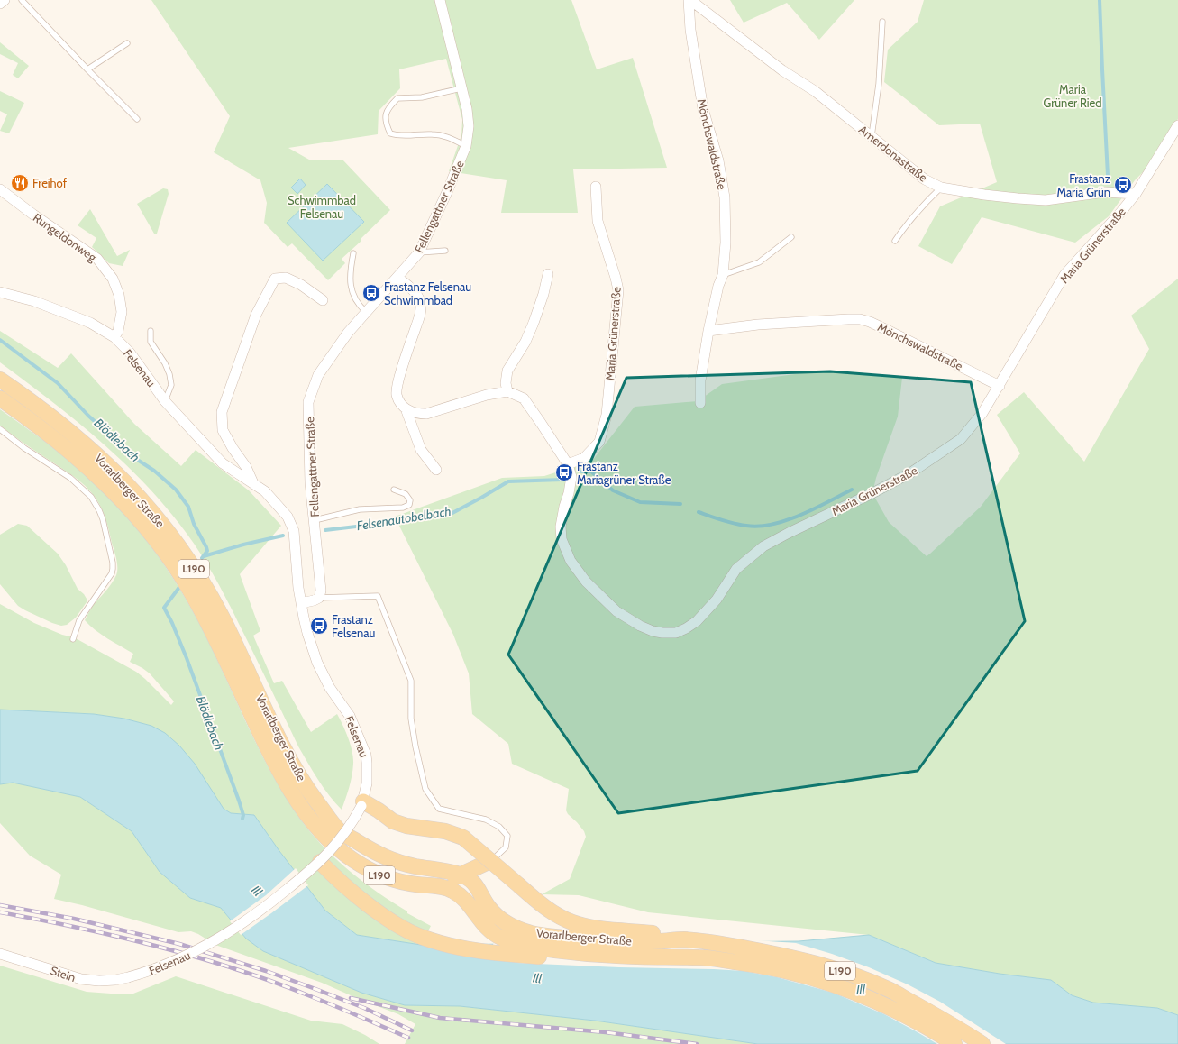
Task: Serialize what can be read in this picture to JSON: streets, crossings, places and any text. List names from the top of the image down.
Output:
{
  "streets": {
    "main road": ["Vorarlberger Straße", "L190"],
    "street": [
      "Mönchswaldstraße",
      "Amerdonastraße",
      "Fellengattner Straße",
      "Rungeldonweg",
      "Maria Grünerstraße",
      "Felsenau",
      "Stein"
    ]
  },
  "crossings": [
    ["Mönchswaldstraße", "Amerdonastraße"],
    ["Mönchswaldstraße", "Maria Grünerstraße"],
    ["Amerdonastraße", "Maria Grünerstraße"],
    ["Rungeldonweg", "Felsenau"],
    ["Felsenau", "Stein"],
    ["Vorarlberger Straße", "L190"]
  ],
  "water": ["Blödlebach", "Felsenautobelbach", "Ill"],
  "parks": ["Maria Grüner Ried", "Schwimmbad Felsenau"],
  "places": {
    "restaurant": ["Freihof"],
    "bus stop": [
      "Frastanz Maria Grün",
      "Frastanz Felsenau Schwimmbad",
      "Frastanz Mariagrüner Straße",
      "Frastanz Felsenau"
    ]
  }
}
